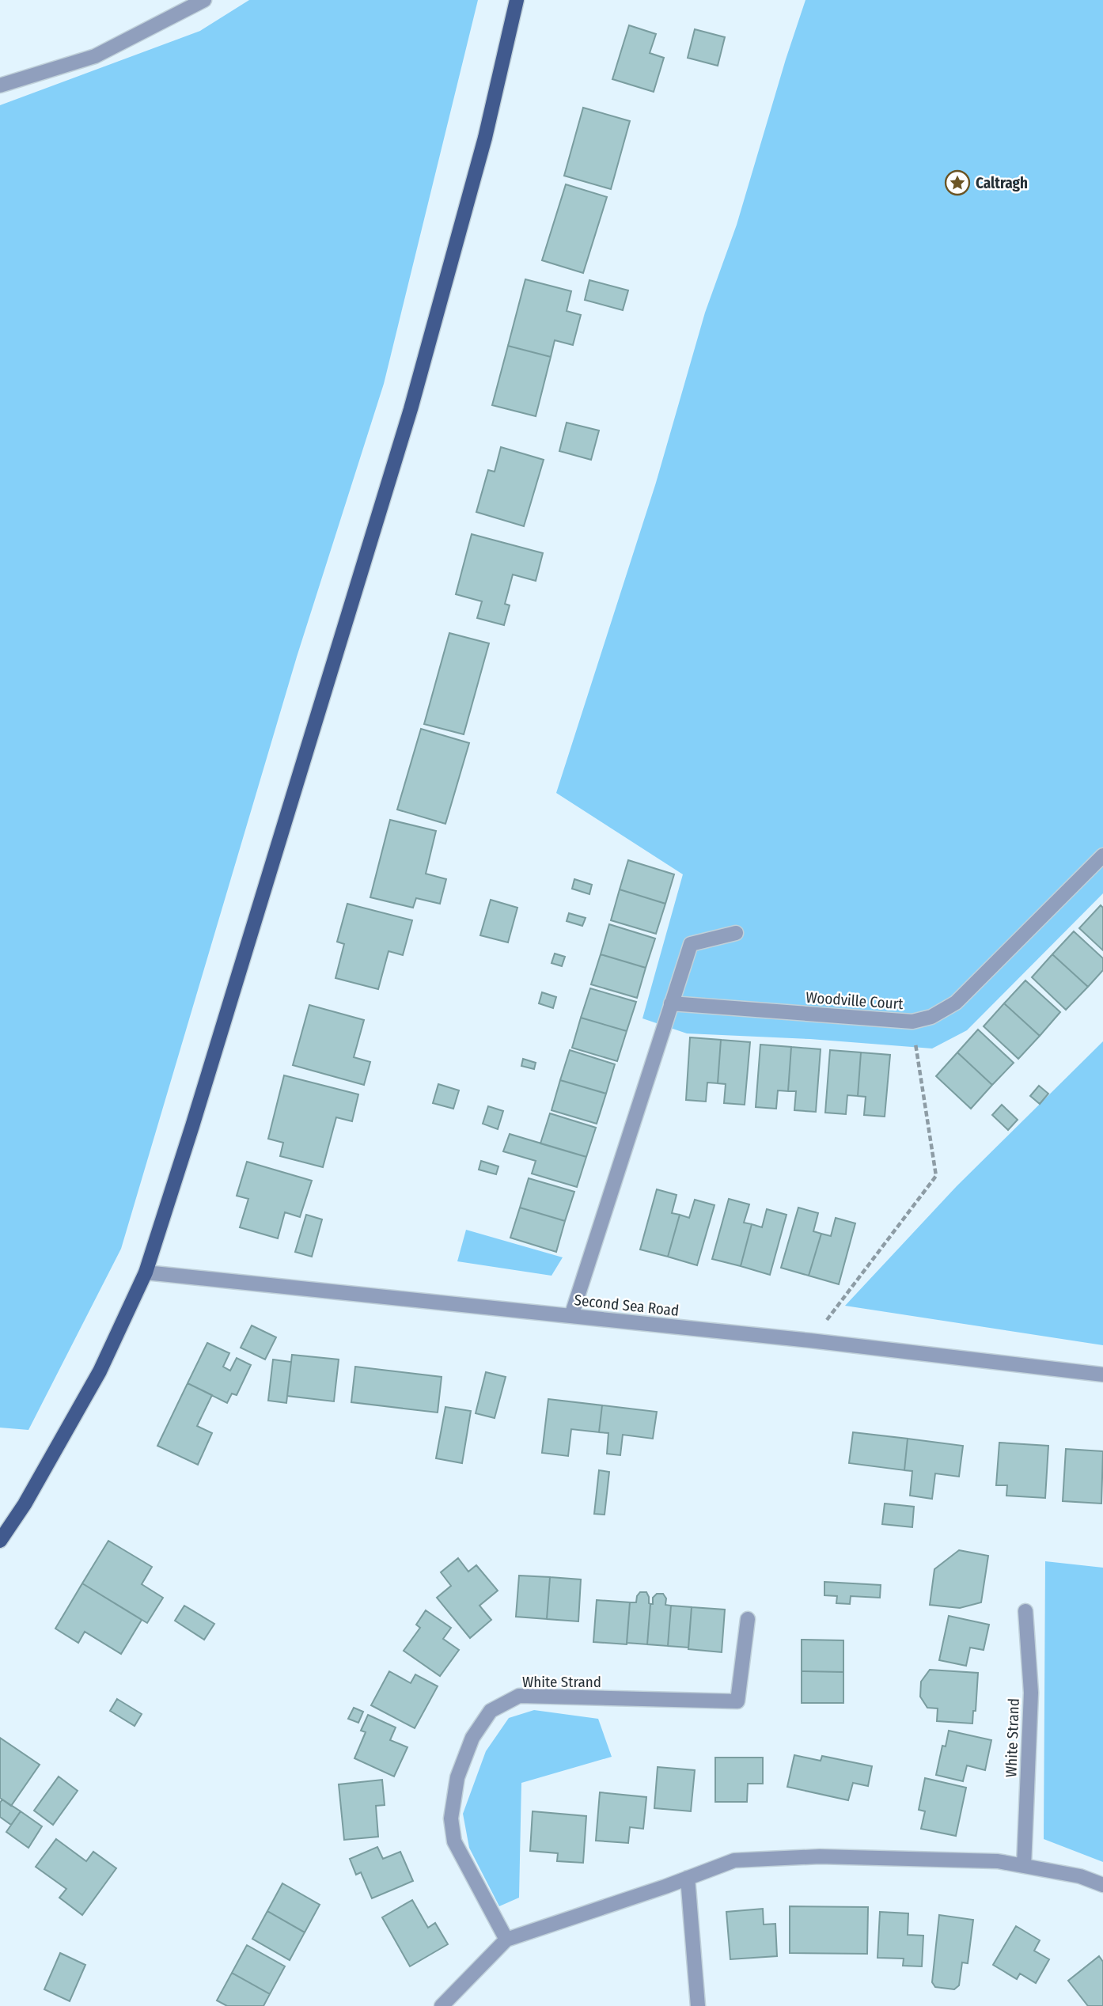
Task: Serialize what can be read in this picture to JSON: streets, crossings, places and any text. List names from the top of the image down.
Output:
{
  "streets": {
    "street": ["Woodville Court", "Second Sea Road", "White Strand"]
  },
  "places": {
    "place": ["Caltragh"]
  }
}
